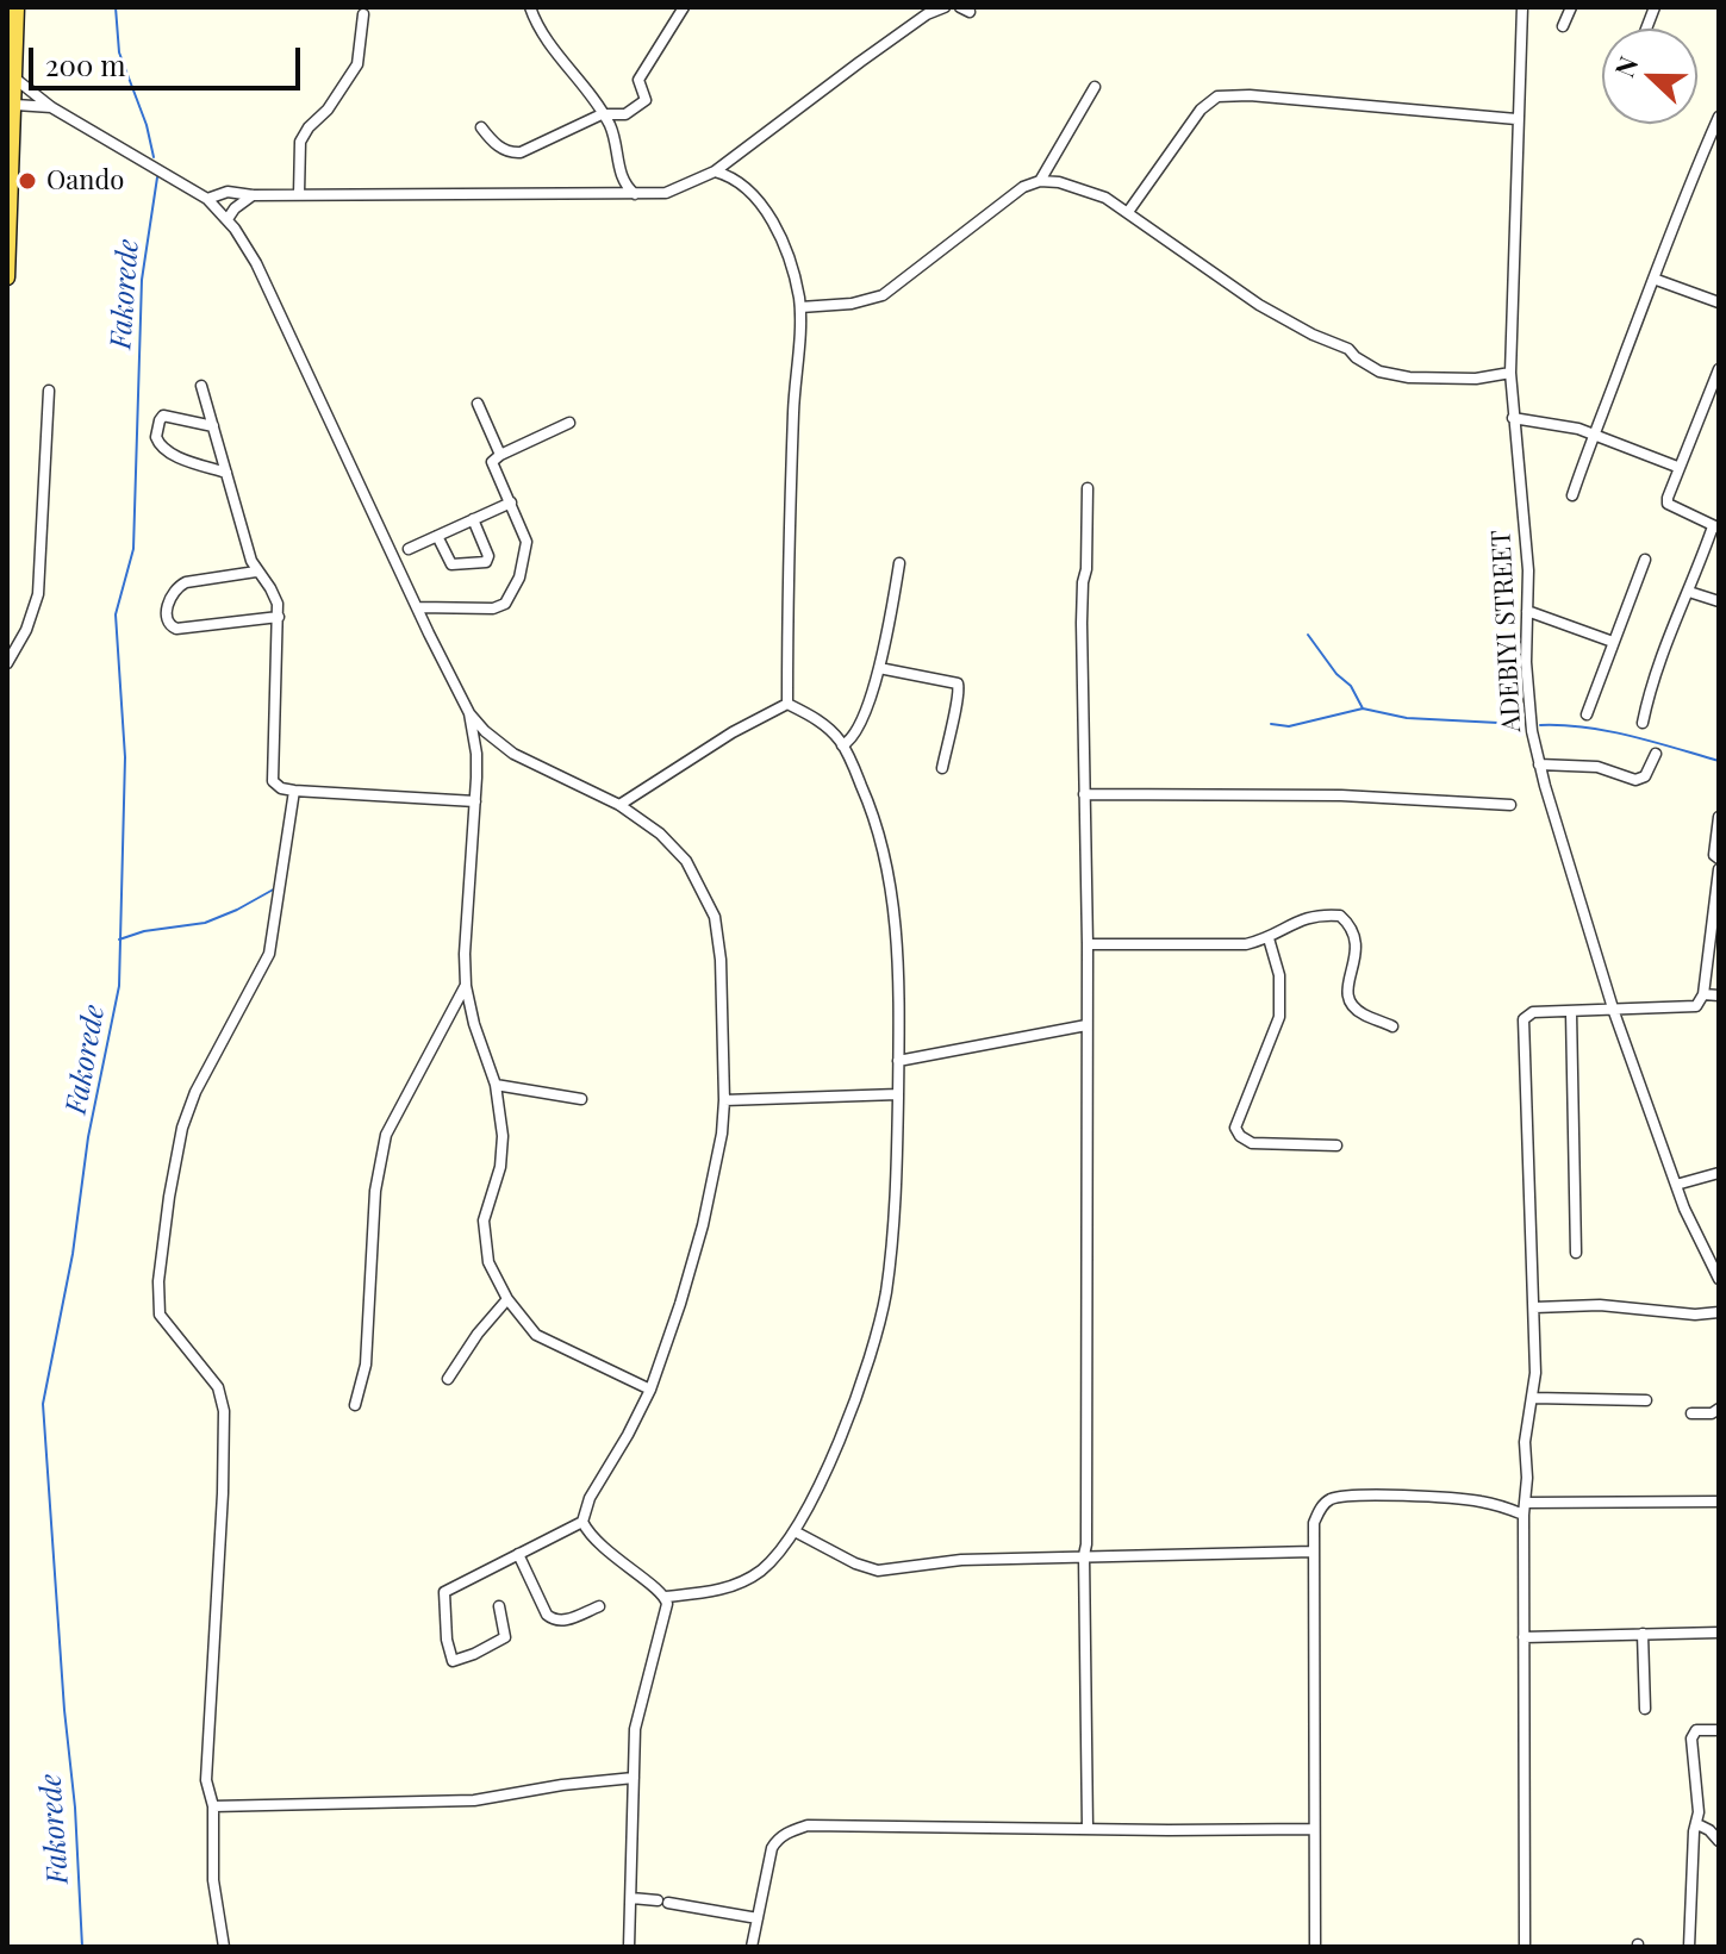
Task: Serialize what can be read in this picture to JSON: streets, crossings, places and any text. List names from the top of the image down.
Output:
{
  "streets": {
    "street": ["ADEBIYI STREET"]
  },
  "water": ["Fakorede"],
  "places": ["Oando"],
  "scale_bar": "200 m",
  "north": "left"
}
